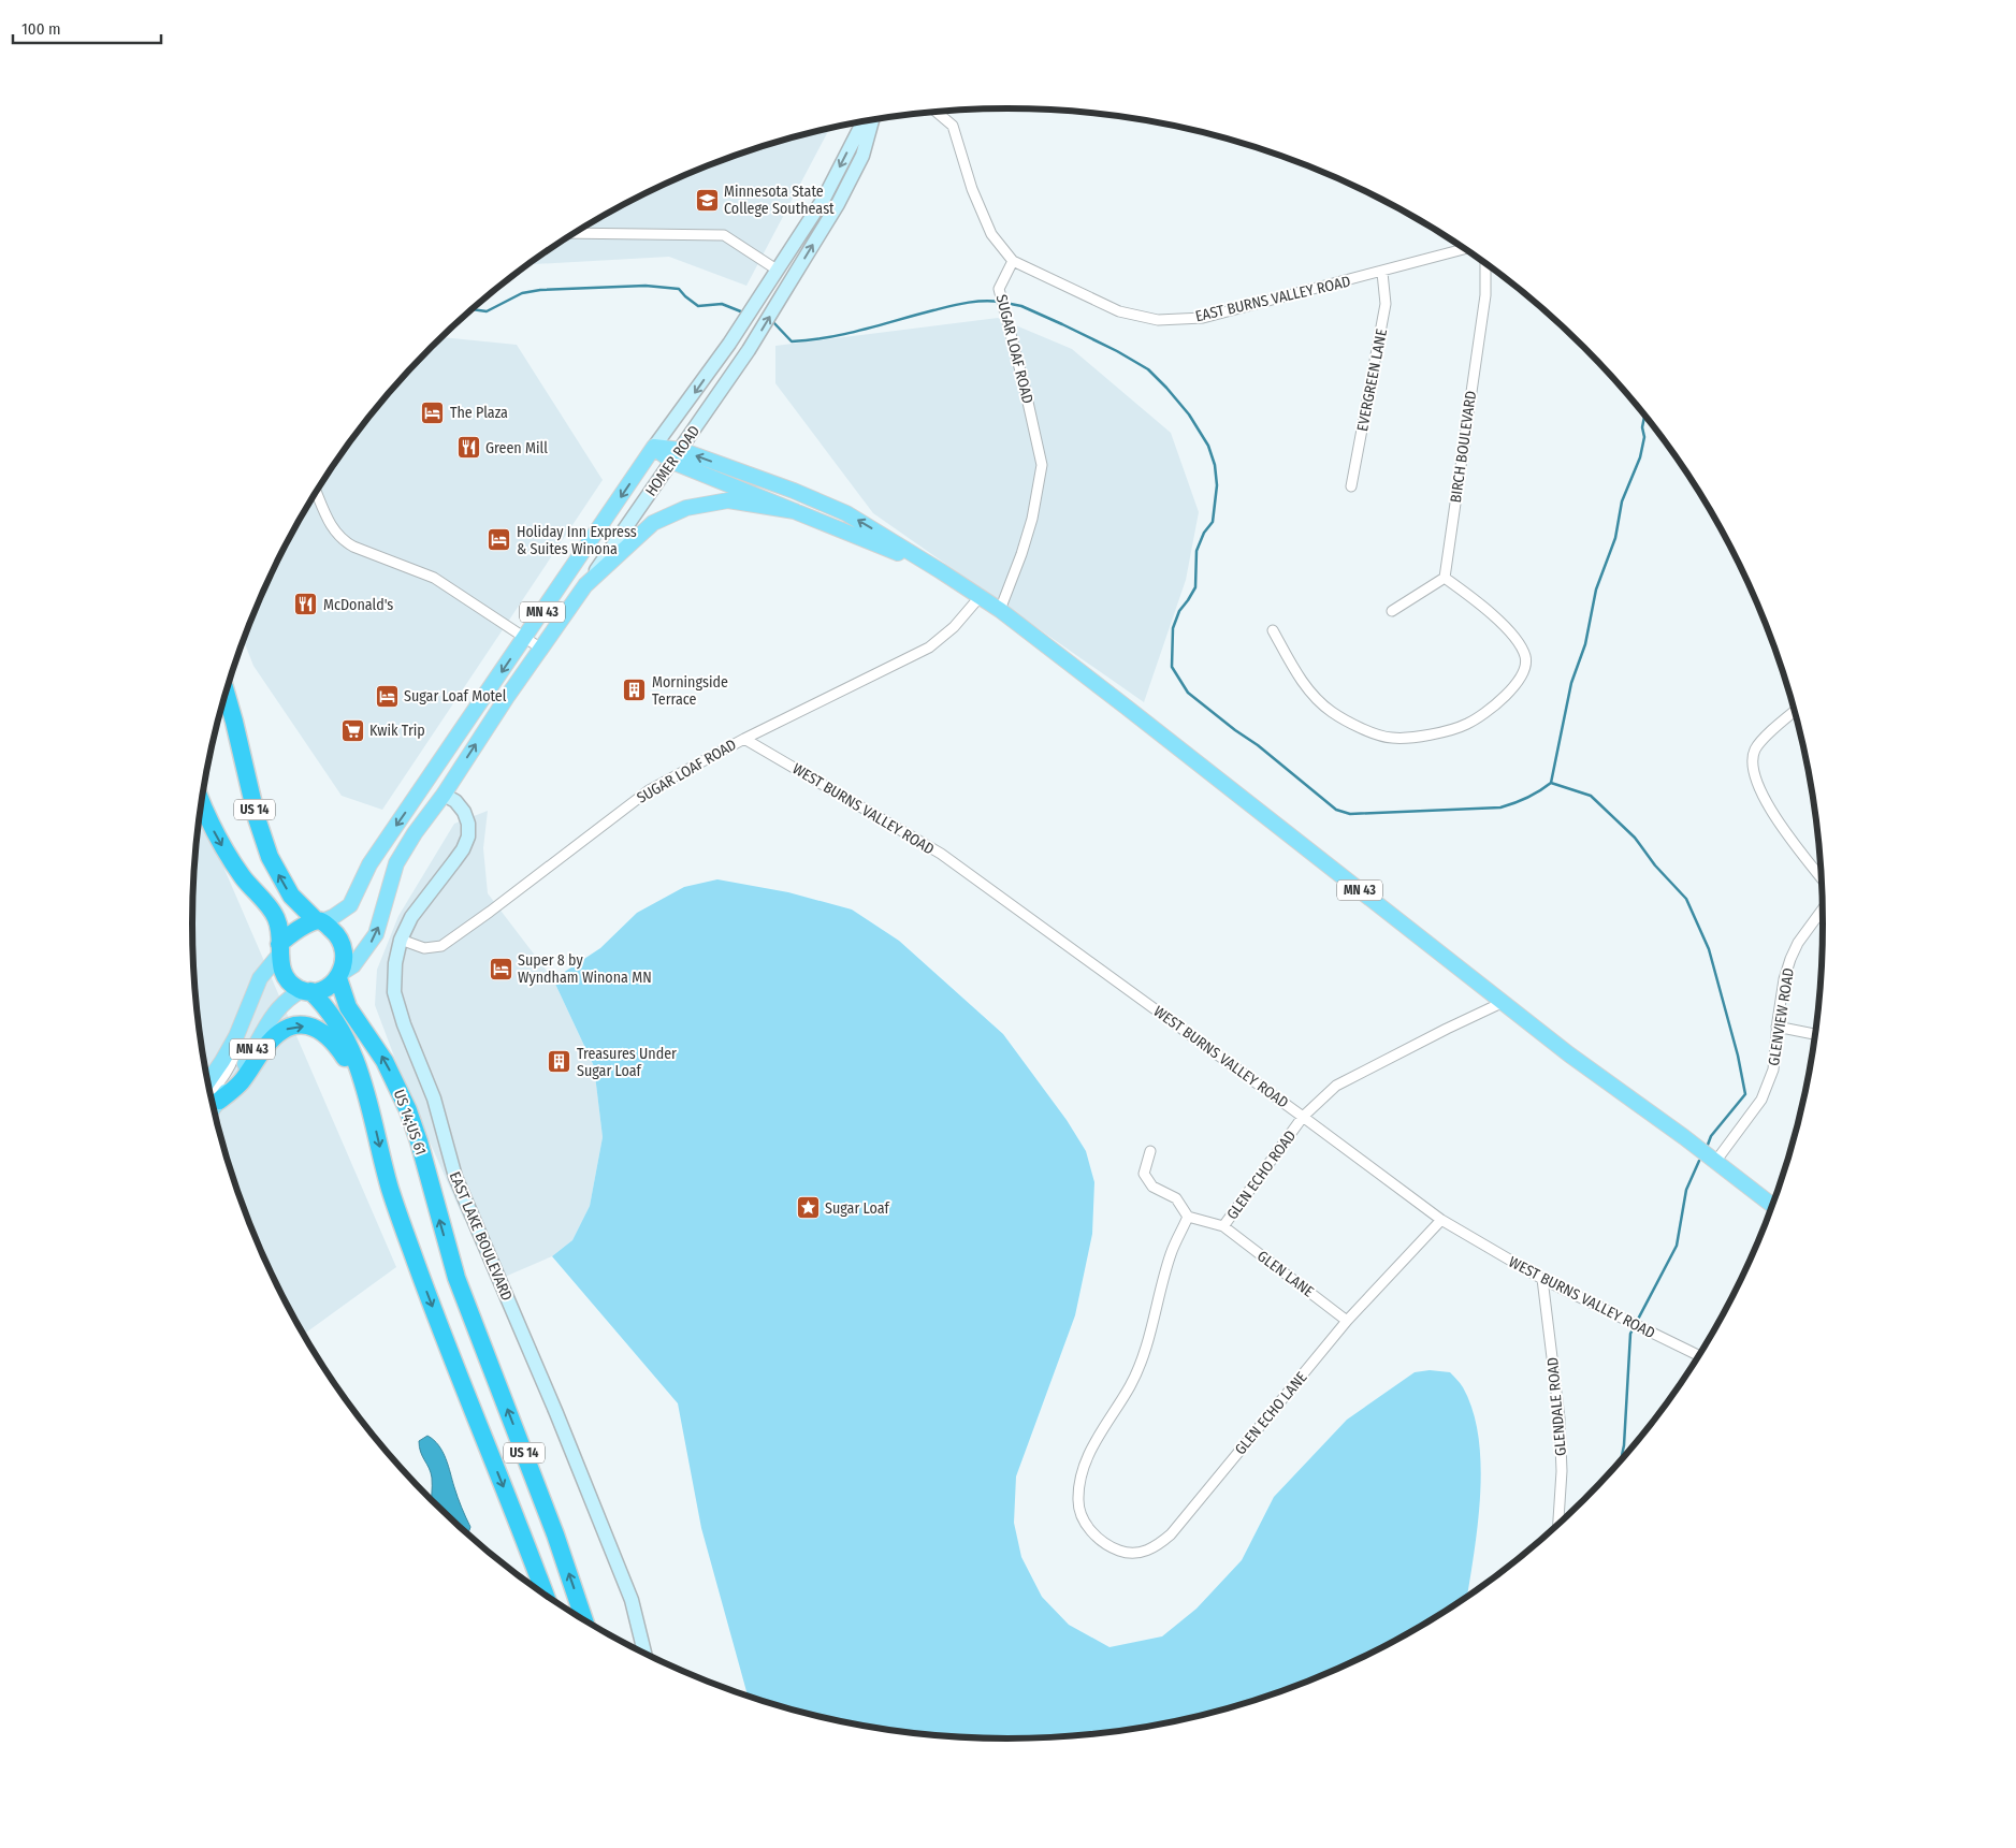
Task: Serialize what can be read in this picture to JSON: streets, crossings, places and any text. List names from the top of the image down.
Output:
{
  "streets": {
    "highway": ["US 14", "US 14;US 61"],
    "main road": ["HOMER ROAD", "MN 43"],
    "street": [
      "EAST BURNS VALLEY ROAD",
      "SUGAR LOAF ROAD",
      "EVERGREEN LANE",
      "BIRCH BOULEVARD",
      "WEST BURNS VALLEY ROAD",
      "GLENVIEW ROAD",
      "GLEN ECHO ROAD",
      "EAST LAKE BOULEVARD",
      "GLEN LANE",
      "GLENDALE ROAD",
      "GLEN ECHO LANE"
    ]
  },
  "crossings": [
    ["EAST BURNS VALLEY ROAD", "SUGAR LOAF ROAD"],
    ["EAST BURNS VALLEY ROAD", "EVERGREEN LANE"],
    ["SUGAR LOAF ROAD", "MN 43"],
    ["SUGAR LOAF ROAD", "WEST BURNS VALLEY ROAD"],
    ["SUGAR LOAF ROAD", "EAST LAKE BOULEVARD"],
    ["HOMER ROAD", "MN 43"],
    ["HOMER ROAD", "US 14;US 61"],
    ["HOMER ROAD", "EAST LAKE BOULEVARD"],
    ["MN 43", "GLENVIEW ROAD"],
    ["MN 43", "US 14;US 61"],
    ["MN 43", "GLEN ECHO ROAD"],
    ["MN 43", "EAST LAKE BOULEVARD"],
    ["WEST BURNS VALLEY ROAD", "GLEN ECHO ROAD"],
    ["WEST BURNS VALLEY ROAD", "GLENDALE ROAD"],
    ["WEST BURNS VALLEY ROAD", "GLEN ECHO LANE"],
    ["GLEN ECHO ROAD", "GLEN LANE"],
    ["GLEN ECHO ROAD", "GLEN ECHO LANE"],
    ["GLEN LANE", "GLEN ECHO LANE"]
  ],
  "places": {
    "school or university": ["Minnesota State College Southeast"],
    "hotel": [
      "The Plaza",
      "Holiday Inn Express & Suites Winona",
      "Sugar Loaf Motel",
      "Super 8 by Wyndham Winona MN"
    ],
    "restaurant": ["Green Mill", "McDonald's"],
    "building": ["Morningside Terrace", "Treasures Under Sugar Loaf"],
    "supermarket": ["Kwik Trip"],
    "place": ["Sugar Loaf"]
  },
  "scale_bar": "100 m"
}
